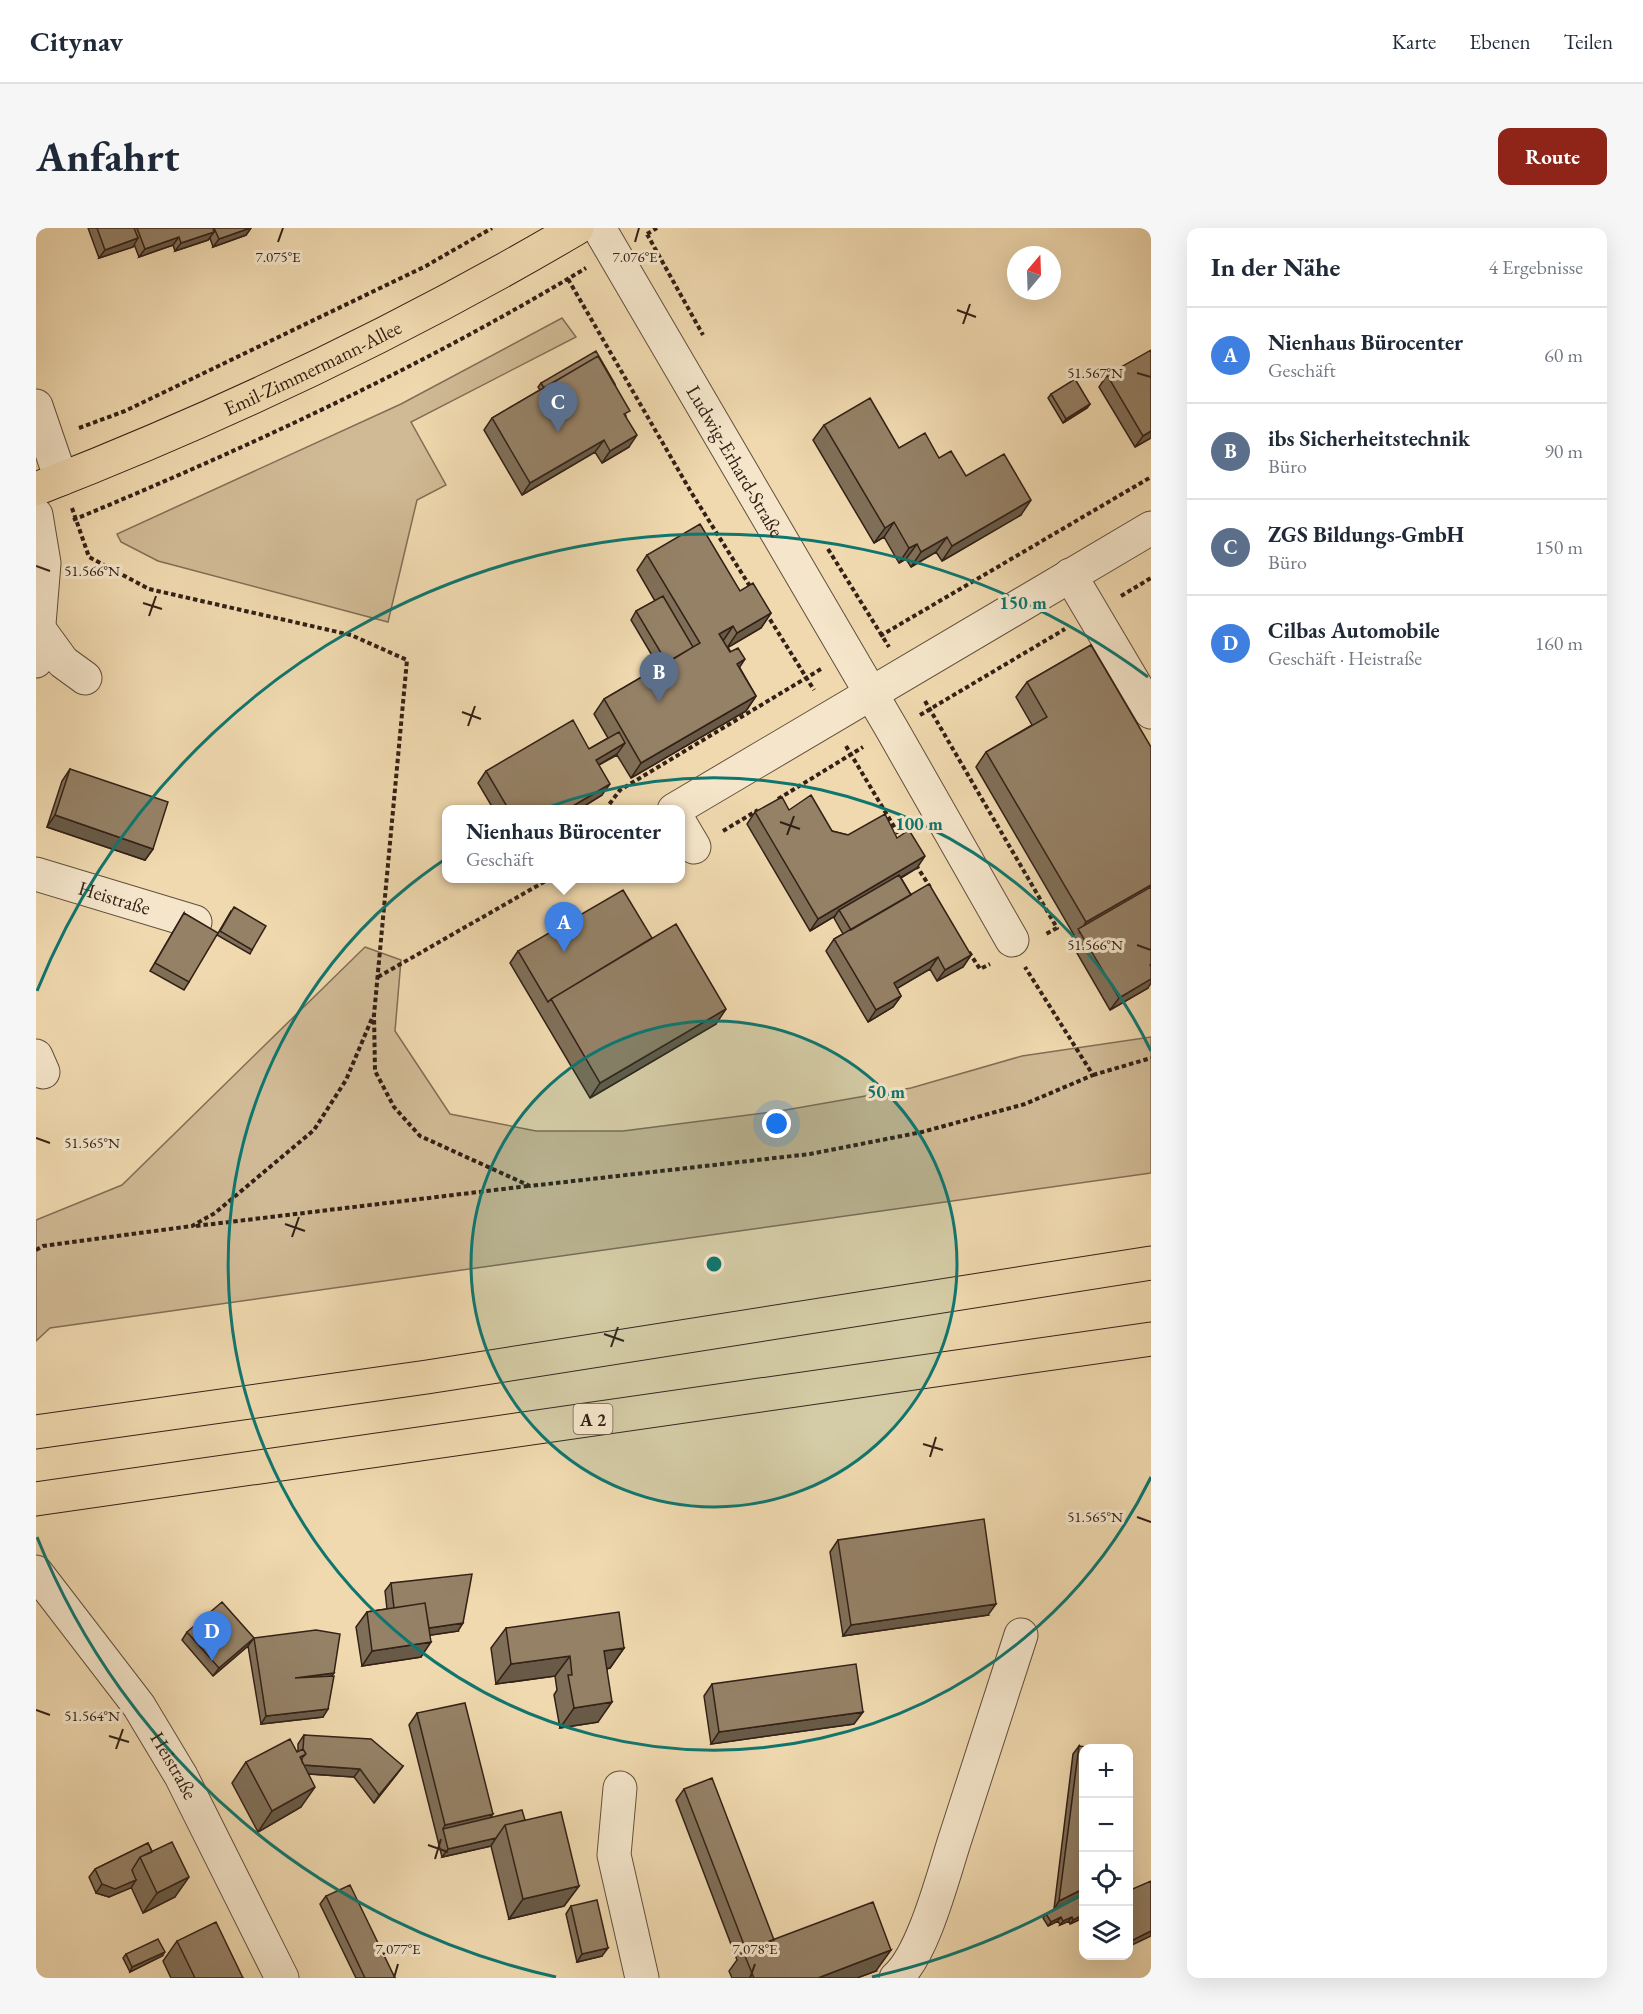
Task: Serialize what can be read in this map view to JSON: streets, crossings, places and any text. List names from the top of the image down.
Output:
{
  "streets": {
    "main road": ["Emil-Zimmermann-Allee", "A 2"],
    "street": ["Ludwig-Erhard-Straße", "Heistraße"]
  },
  "north": "top",
  "page": {
    "header": "Citynav",
    "nav": ["Karte", "Ebenen", "Teilen"],
    "buttons": "Route",
    "title": "Anfahrt",
    "heading": ["In der Nähe", "4 Ergebnisse"],
    "list": [
      {
        "mark": "A",
        "name": "Nienhaus Bürocenter",
        "note": "Geschäft",
        "value": "60 m"
      },
      {
        "mark": "B",
        "name": "ibs Sicherheitstechnik",
        "note": "Büro",
        "value": "90 m"
      },
      {
        "mark": "C",
        "name": "ZGS Bildungs-GmbH",
        "note": "Büro",
        "value": "150 m"
      },
      {
        "mark": "D",
        "name": "Cilbas Automobile",
        "note": "Geschäft · Heistraße",
        "value": "160 m"
      }
    ],
    "pins": [
      "C",
      "B",
      "A",
      "D"
    ],
    "popup": ["Nienhaus Bürocenter", "Geschäft"],
    "map_buttons": ["+", "−"]
  },
  "coordinates": [
    "7.075°E",
    "7.076°E",
    "51.567°N",
    "51.566°N",
    "51.565°N",
    "51.564°N",
    "7.077°E",
    "7.078°E"
  ],
  "rings": ["150 m", "100 m", "50 m"]
}
